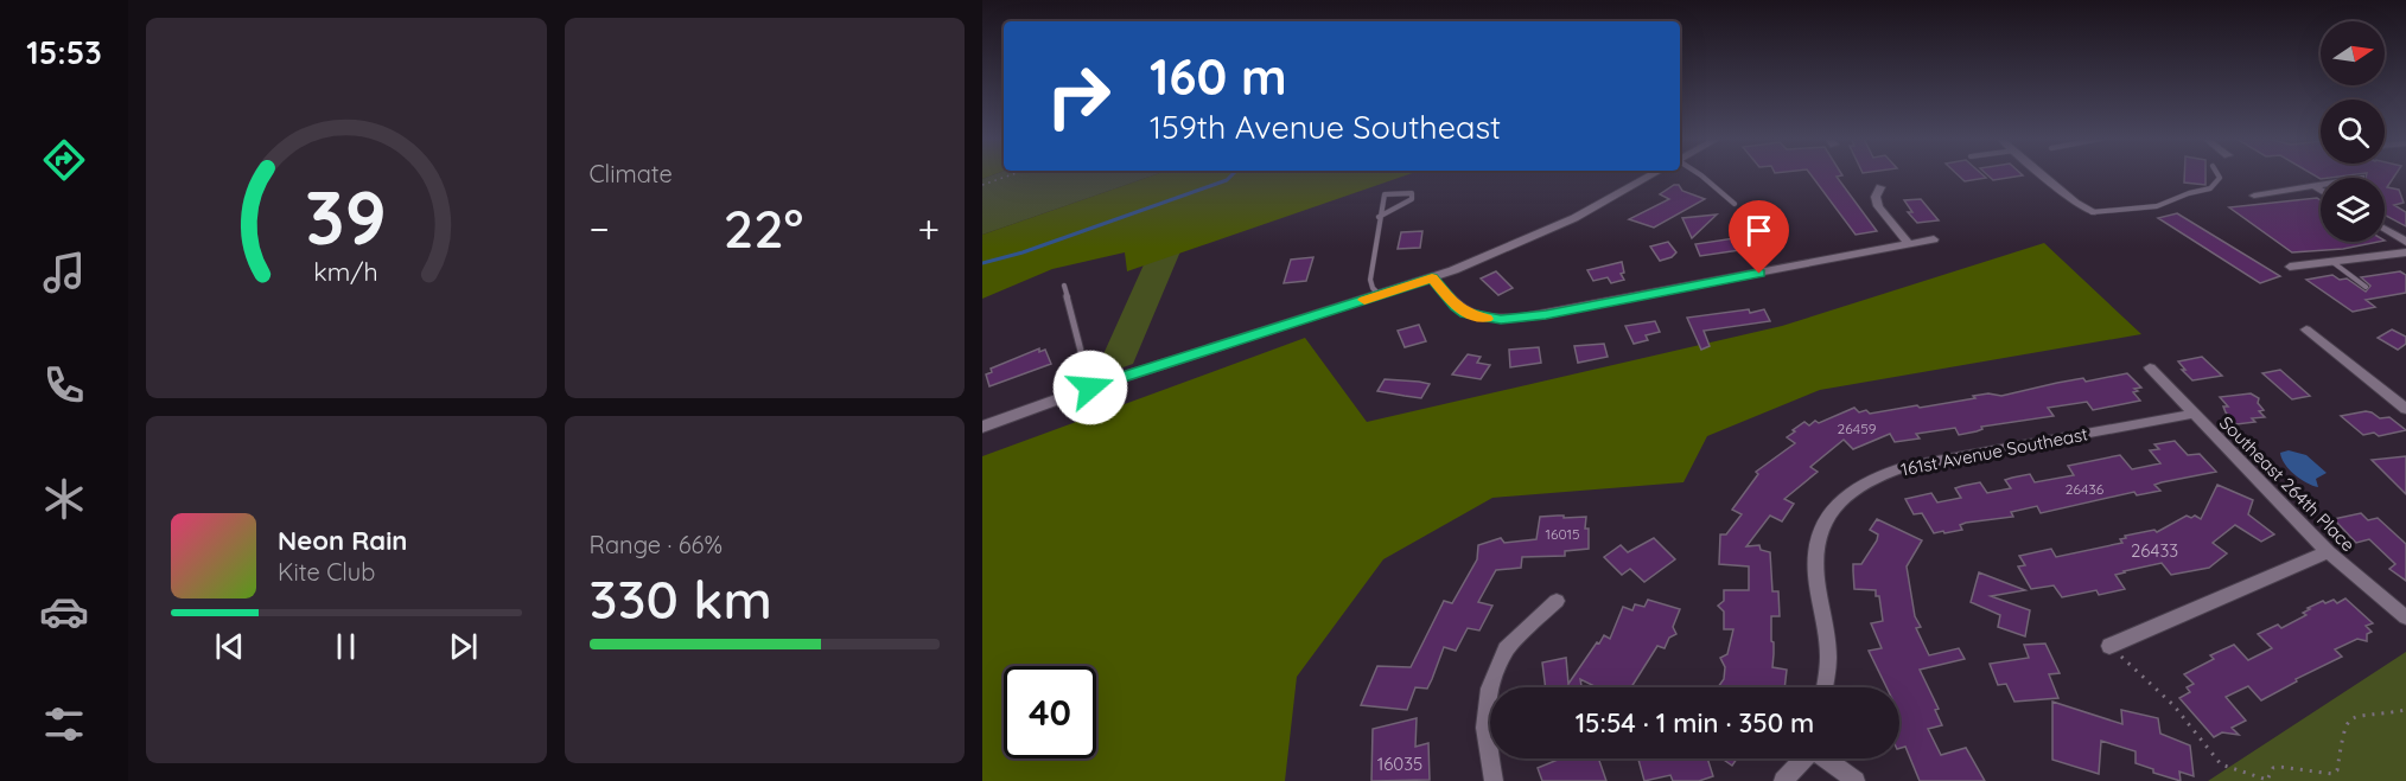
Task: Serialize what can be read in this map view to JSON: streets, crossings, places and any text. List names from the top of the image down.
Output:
{
  "streets": {
    "street": ["161st Avenue Southeast", "Southeast 264th Place"]
  },
  "crossings": [
    ["161st Avenue Southeast", "Southeast 264th Place"]
  ],
  "house_numbers": [
    "26459",
    "26436",
    "16015",
    "26433",
    "16035"
  ],
  "north": "right",
  "page": {
    "tabs": "15:53",
    "tile": [
      "Climate",
      ["Range · 66%", "330 km"]
    ],
    "turn": ["160 m", "159th Avenue Southeast"],
    "heat": ["−", "22°", "+"],
    "song": ["Neon Rain", "Kite Club"],
    "limit": "40",
    "trip": "15:54 · 1 min · 350 m",
    "gauge": ["39", "km/h"]
  }
}
